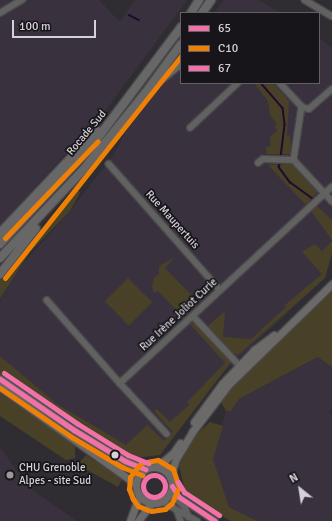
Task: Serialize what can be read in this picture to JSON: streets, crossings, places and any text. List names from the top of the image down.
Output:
{
  "streets": {
    "highway": ["Rocade Sud"],
    "street": ["Rue Maupertuis", "Rue Irène Joliot Curie"]
  },
  "crossings": [
    ["Rue Maupertuis", "Rue Irène Joliot Curie"]
  ],
  "places": ["CHU Grenoble Alpes - site Sud"],
  "lines": ["transit line C10", "transit line 67", "transit line 65"],
  "legend": ["65", "C10", "67"],
  "scale_bar": "100 m",
  "north": "top left"
}
